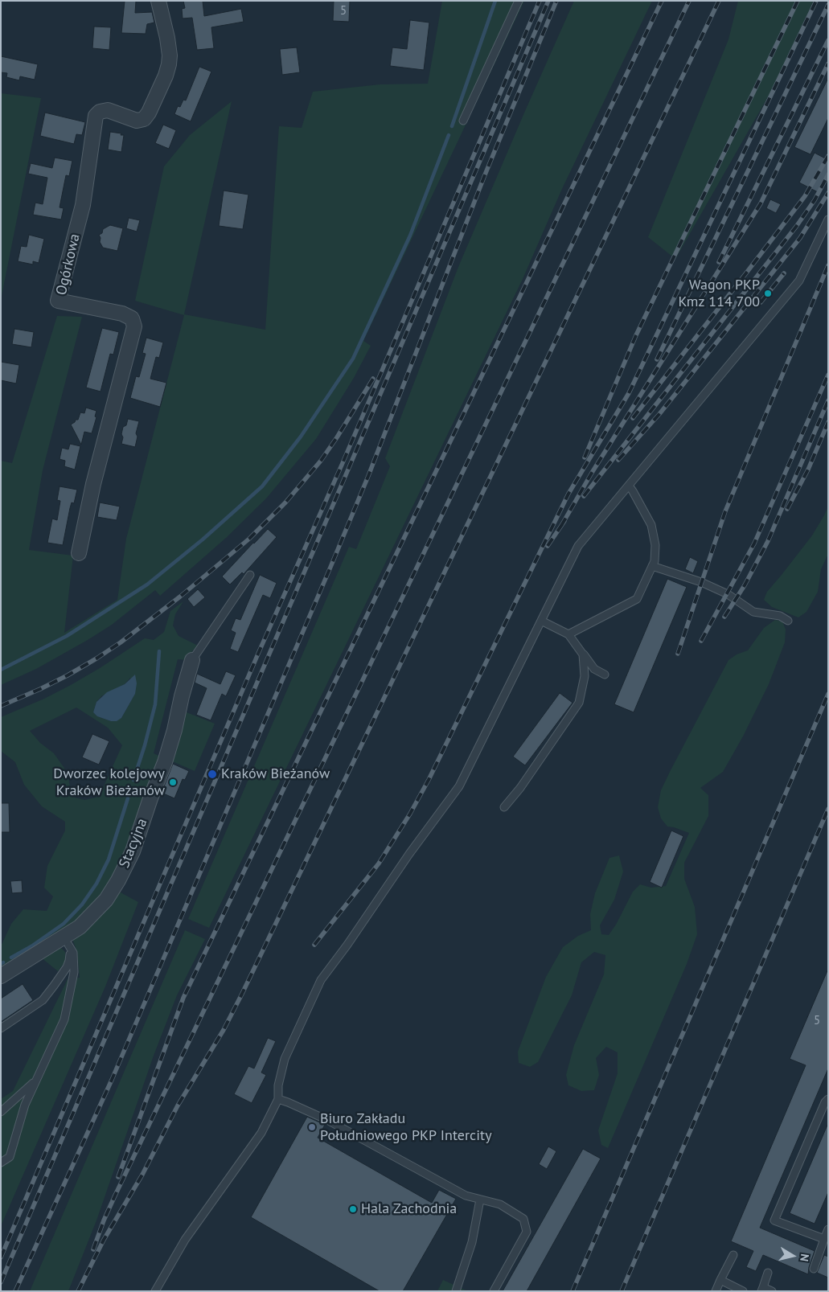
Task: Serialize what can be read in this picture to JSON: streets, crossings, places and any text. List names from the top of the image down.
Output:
{
  "streets": {
    "street": ["Ogórkowa", "Stacyjna"]
  },
  "places": [
    "Wagon PKP Kmz 114 700",
    "Kraków Bieżanów",
    "Dworzec kolejowy Kraków Bieżanów",
    "Biuro Zakładu Południowego PKP Intercity",
    "Hala Zachodnia"
  ],
  "house_numbers": ["5", "5"],
  "north": "right"
}
